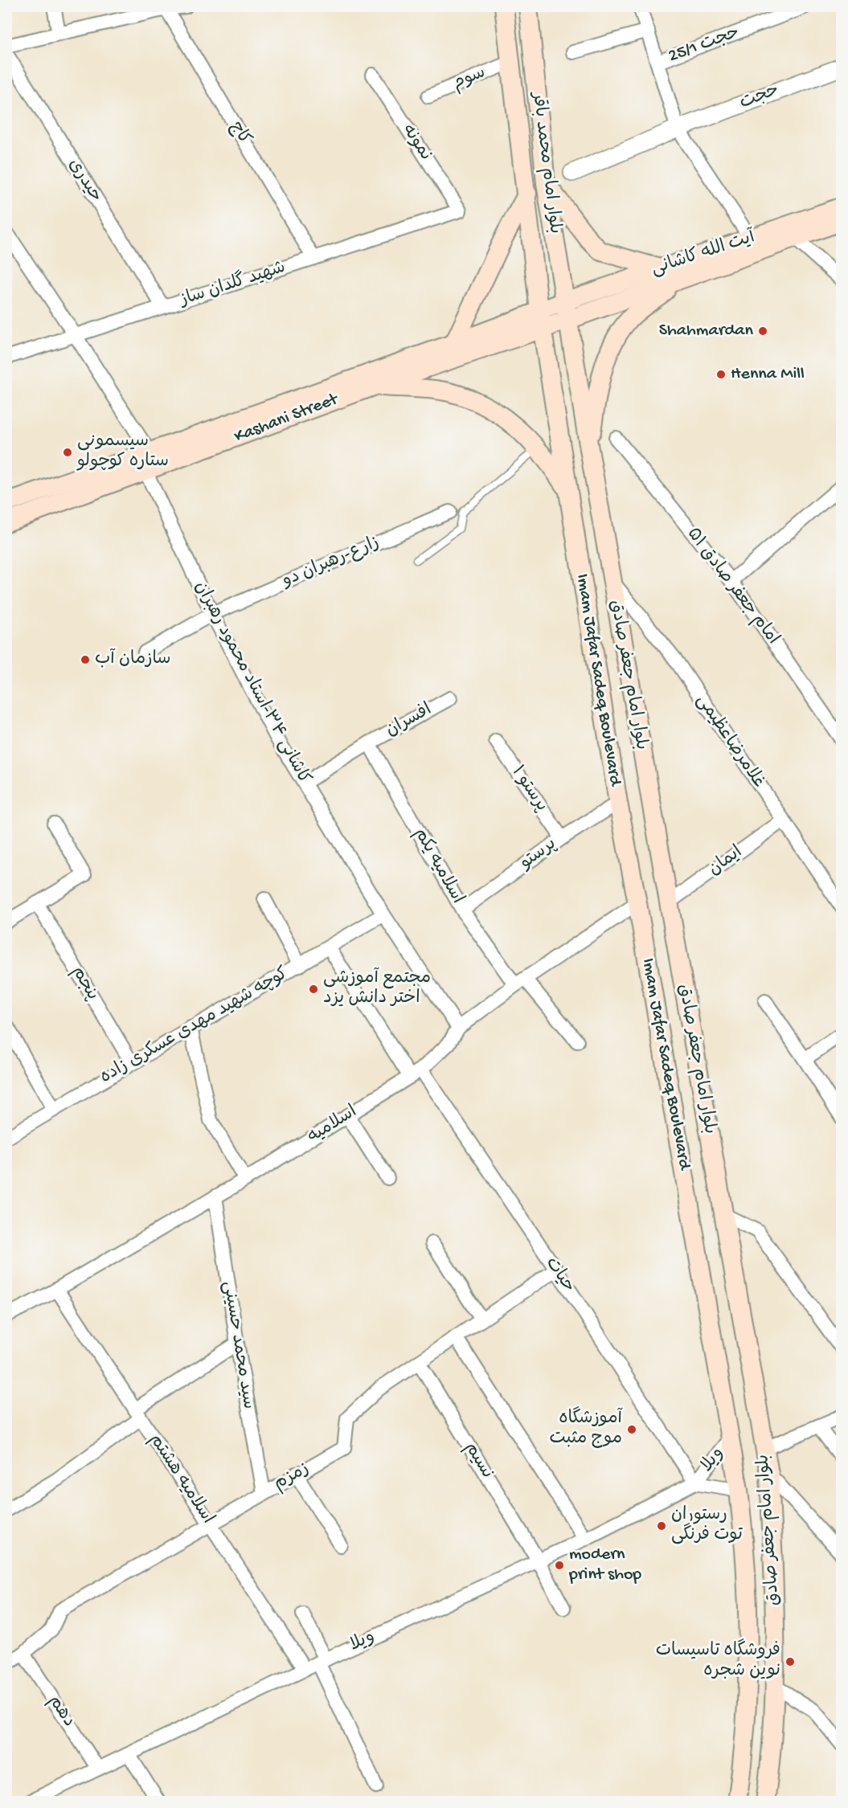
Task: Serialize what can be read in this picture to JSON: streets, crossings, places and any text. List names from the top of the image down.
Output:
{
  "streets": {
    "main road": [
      "بلوار امام محمد باقر",
      "آیت الله کاشانی",
      "Kashani Street",
      "بلوار امام جعفر صادق",
      "Imam Jafar Sadeq Boulevard"
    ],
    "street": [
      "حجت 25/1",
      "سوم",
      "حجت",
      "کاج",
      "نمونه",
      "حیدری",
      "شهید گلدان ساز",
      "زارع-رهبران دو",
      "امام جعفر صادق ۵۱",
      "کاشانی ۳۴-استاد محمود رهبران",
      "افسران",
      "غلامرضاعظیمی",
      "پرستو ۱",
      "پرستو",
      "ایمان",
      "اسلامیه یکم",
      "پنجم",
      "کوچه شهید مهدی عسکری زاده",
      "اسلامیه",
      "حیات",
      "سید محمد حسینی",
      "ویلا",
      "نسیم",
      "زمزم",
      "اسلامیه هشتم",
      "دهم"
    ]
  },
  "crossings": [
    ["سوم", "بلوار امام محمد باقر"],
    ["کاج", "شهید گلدان ساز"],
    ["نمونه", "شهید گلدان ساز"],
    ["بلوار امام محمد باقر", "آیت الله کاشانی"],
    ["بلوار امام محمد باقر", "Kashani Street"],
    ["بلوار امام محمد باقر", "بلوار امام جعفر صادق"],
    ["حیدری", "شهید گلدان ساز"],
    ["آیت الله کاشانی", "Kashani Street"],
    ["آیت الله کاشانی", "بلوار امام جعفر صادق"],
    ["Kashani Street", "بلوار امام جعفر صادق"],
    ["Kashani Street", "Imam Jafar Sadeq Boulevard"],
    ["Kashani Street", "کاشانی ۳۴-استاد محمود رهبران"],
    ["زارع-رهبران دو", "کاشانی ۳۴-استاد محمود رهبران"],
    ["بلوار امام جعفر صادق", "غلامرضاعظیمی"],
    ["بلوار امام جعفر صادق", "ایمان"],
    ["Imam Jafar Sadeq Boulevard", "پرستو"],
    ["Imam Jafar Sadeq Boulevard", "اسلامیه"],
    ["Imam Jafar Sadeq Boulevard", "ویلا"],
    ["کاشانی ۳۴-استاد محمود رهبران", "افسران"],
    ["کاشانی ۳۴-استاد محمود رهبران", "کوچه شهید مهدی عسکری زاده"],
    ["کاشانی ۳۴-استاد محمود رهبران", "اسلامیه"],
    ["افسران", "اسلامیه یکم"],
    ["غلامرضاعظیمی", "ایمان"],
    ["پرستو ۱", "پرستو"],
    ["پرستو", "اسلامیه یکم"],
    ["اسلامیه یکم", "اسلامیه"],
    ["پنجم", "کوچه شهید مهدی عسکری زاده"],
    ["کوچه شهید مهدی عسکری زاده", "حیات"],
    ["اسلامیه", "حیات"],
    ["اسلامیه", "سید محمد حسینی"],
    ["اسلامیه", "اسلامیه هشتم"],
    ["حیات", "ویلا"],
    ["حیات", "زمزم"],
    ["سید محمد حسینی", "زمزم"],
    ["ویلا", "نسیم"],
    ["ویلا", "اسلامیه هشتم"],
    ["ویلا", "دهم"],
    ["نسیم", "زمزم"],
    ["زمزم", "اسلامیه هشتم"],
    ["زمزم", "دهم"]
  ],
  "places": [
    "Shahmardan",
    "Henna Mill",
    "سیسمونی ستاره کوچولو",
    "سازمان آب",
    "مجتمع آموزشی اختر دانش یزد",
    "آموزشگاه موج مثبت",
    "رستوران توت فرنگی",
    "modern print shop",
    "فروشگاه تاسیسات نوین شجره"
  ]
}
